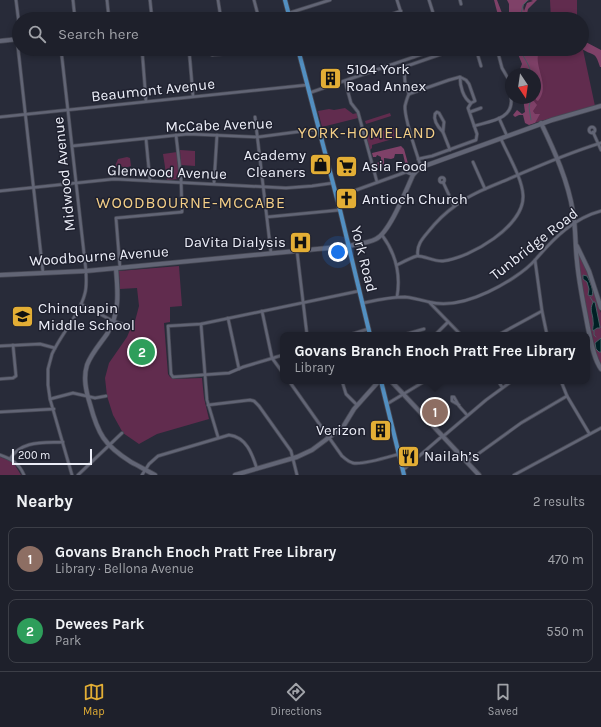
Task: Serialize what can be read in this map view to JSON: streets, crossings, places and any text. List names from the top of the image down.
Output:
{
  "streets": {
    "main road": ["York Road"],
    "street": [
      "Beaumont Avenue",
      "McCabe Avenue",
      "Glenwood Avenue",
      "Midwood Avenue",
      "Tunbridge Road",
      "Woodbourne Avenue"
    ]
  },
  "crossings": [
    ["Beaumont Avenue", "Midwood Avenue"],
    ["Beaumont Avenue", "York Road"],
    ["McCabe Avenue", "Midwood Avenue"],
    ["McCabe Avenue", "York Road"],
    ["Glenwood Avenue", "Midwood Avenue"],
    ["Glenwood Avenue", "York Road"],
    ["Midwood Avenue", "Woodbourne Avenue"],
    ["Tunbridge Road", "York Road"],
    ["Woodbourne Avenue", "York Road"]
  ],
  "districts": ["YORK-HOMELAND", "WOODBOURNE-MCCABE"],
  "places": {
    "building": ["5104 York Road Annex", "Verizon"],
    "shop": ["Academy Cleaners"],
    "supermarket": ["Asia Food"],
    "church": ["Antioch Church"],
    "hospital": ["DaVita Dialysis"],
    "school or university": ["Chinquapin Middle School"],
    "restaurant": ["Nailah’s"]
  },
  "scale_bar": "200 m",
  "north": "bottom",
  "page": {
    "search": "Search here",
    "popup": ["Govans Branch Enoch Pratt Free Library", "Library"],
    "pins": ["2", "1"],
    "scale": "200 m",
    "heading": ["Nearby", "2 results"],
    "list": [
      {
        "mark": "1",
        "name": "Govans Branch Enoch Pratt Free Library",
        "note": "Library · Bellona Avenue",
        "value": "470 m"
      },
      {
        "mark": "2",
        "name": "Dewees Park",
        "note": "Park",
        "value": "550 m"
      }
    ],
    "nav": ["Map", "Directions", "Saved"]
  }
}
